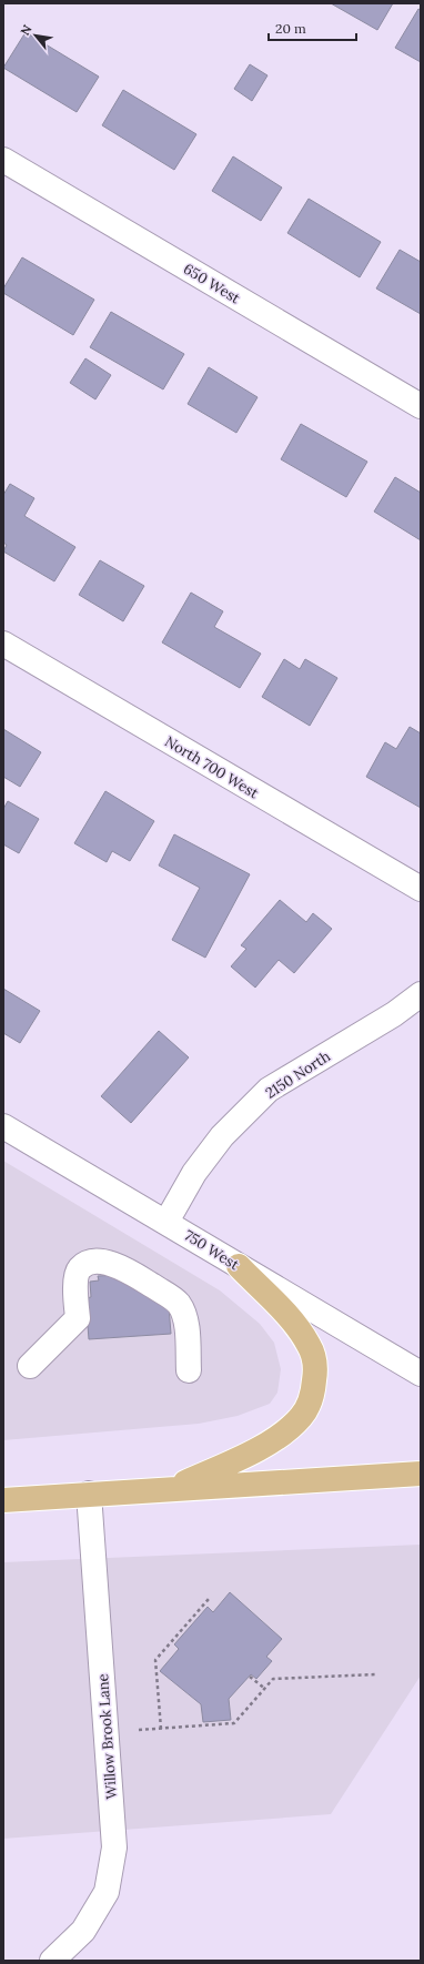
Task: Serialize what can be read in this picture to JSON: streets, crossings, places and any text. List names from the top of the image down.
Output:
{
  "streets": {
    "street": [
      "650 West",
      "North 700 West",
      "2150 North",
      "750 West",
      "Willow Brook Lane"
    ]
  },
  "crossings": [
    ["2150 North", "750 West"]
  ],
  "scale_bar": "20 m",
  "north": "top left"
}
